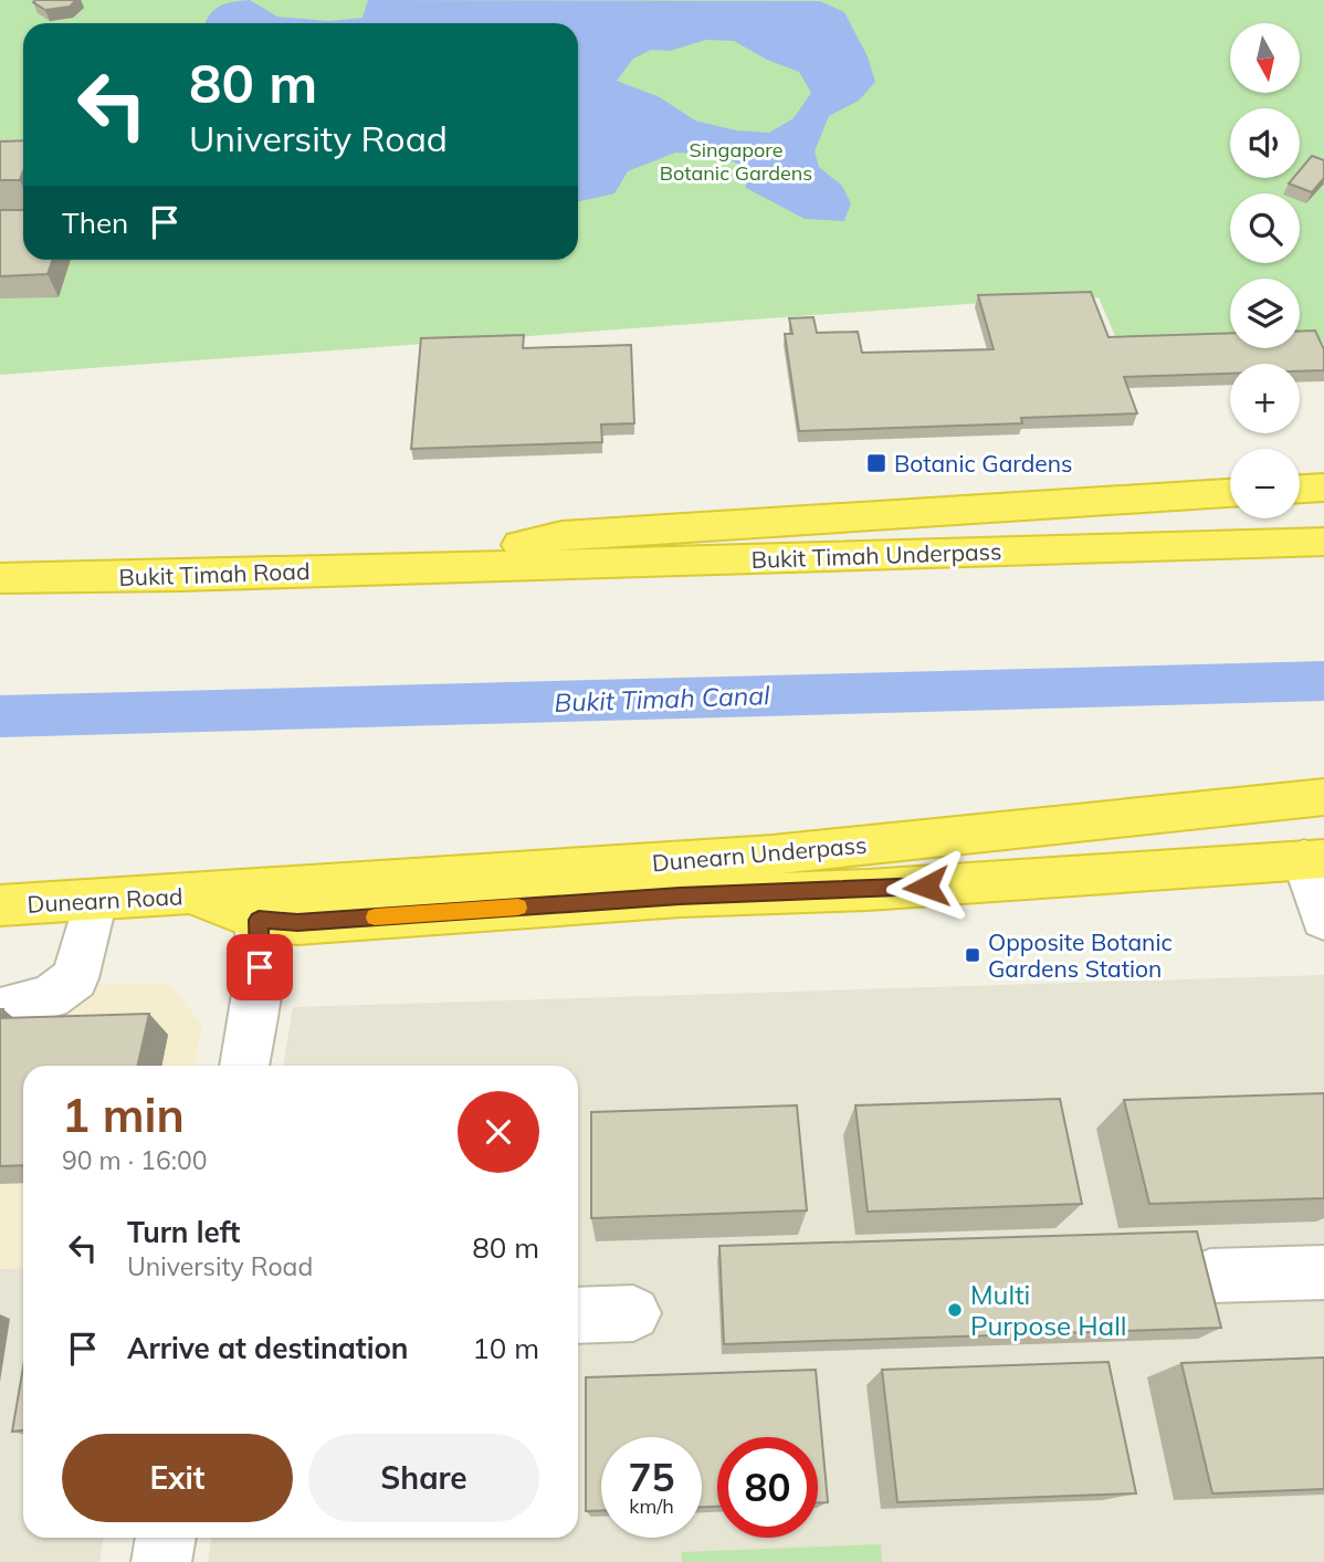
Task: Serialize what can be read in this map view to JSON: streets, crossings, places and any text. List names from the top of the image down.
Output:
{
  "streets": {
    "highway": [
      "Bukit Timah Underpass",
      "Bukit Timah Road",
      "Dunearn Underpass",
      "Dunearn Road"
    ]
  },
  "crossings": [
    ["Bukit Timah Underpass", "Bukit Timah Road"],
    ["Dunearn Underpass", "Dunearn Road"]
  ],
  "water": ["Bukit Timah Canal"],
  "parks": ["Singapore Botanic Gardens"],
  "places": {
    "transit": ["Botanic Gardens", "Opposite Botanic Gardens Station"],
    "other": ["Multi Purpose Hall"]
  },
  "north": "bottom",
  "page": {
    "map_buttons": ["+", "−"],
    "turn": ["80 m", "University Road"],
    "then": "Then",
    "heading": ["1 min", "90 m · 16:00"],
    "list": [
      {
        "name": "Turn left",
        "note": "University Road",
        "value": "80 m"
      },
      {
        "name": "Arrive at destination",
        "value": "10 m"
      }
    ],
    "buttons": ["Exit", "Share"],
    "speed": "75 km/h",
    "limit": "80"
  }
}
